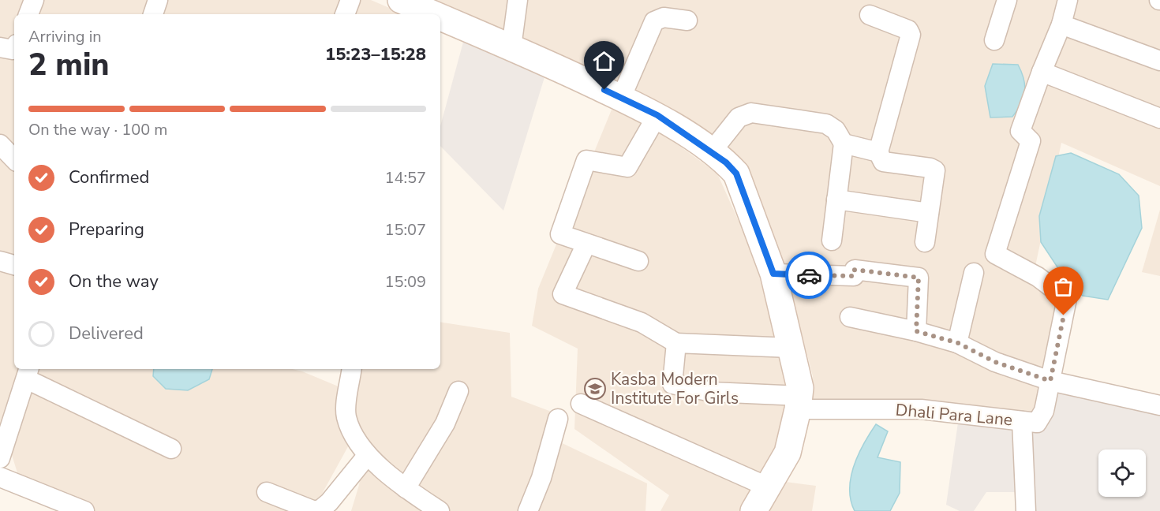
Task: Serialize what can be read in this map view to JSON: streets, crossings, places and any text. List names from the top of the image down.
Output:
{
  "streets": {
    "street": ["Dhali Para Lane"]
  },
  "places": {
    "school or university": ["Kasba Modern Institute For Girls"]
  },
  "page": {
    "heading": ["2 min", "Arriving in", "15:23–15:28"],
    "bar": "On the way · 100 m",
    "list": [
      ["Confirmed", "14:57"],
      ["Preparing", "15:07"],
      ["On the way", "15:09"],
      "Delivered"
    ]
  }
}
